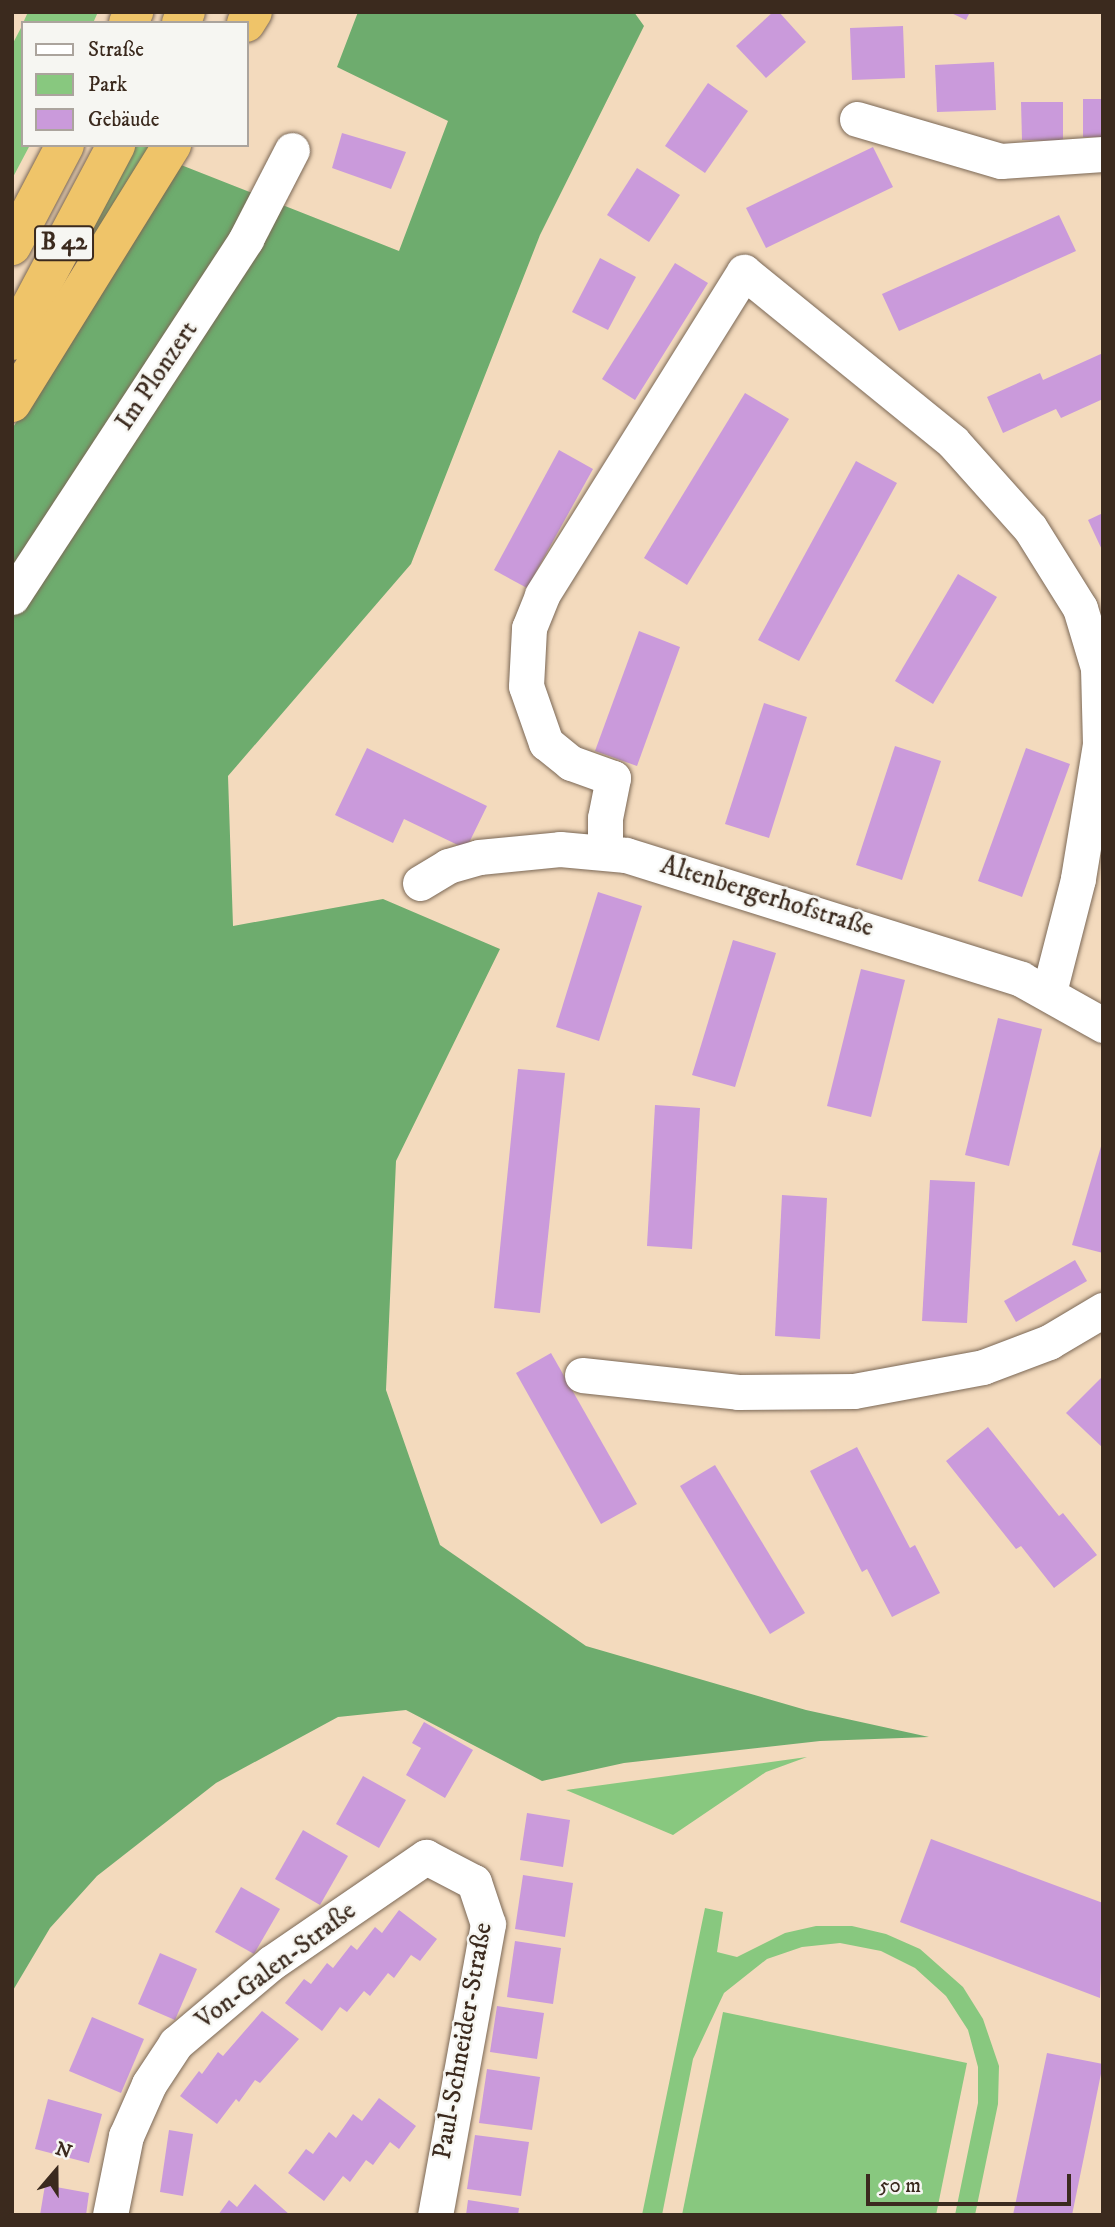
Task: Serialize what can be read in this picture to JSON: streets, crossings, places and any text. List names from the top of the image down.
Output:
{
  "streets": {
    "highway": ["B 42"],
    "street": [
      "Im Plonzert",
      "Altenbergerhofstraße",
      "Von-Galen-Straße",
      "Paul-Schneider-Straße"
    ]
  },
  "crossings": [
    ["Von-Galen-Straße", "Paul-Schneider-Straße"]
  ],
  "legend": ["Straße", "Park", "Gebäude"],
  "scale_bar": "50 m",
  "north": "top"
}
